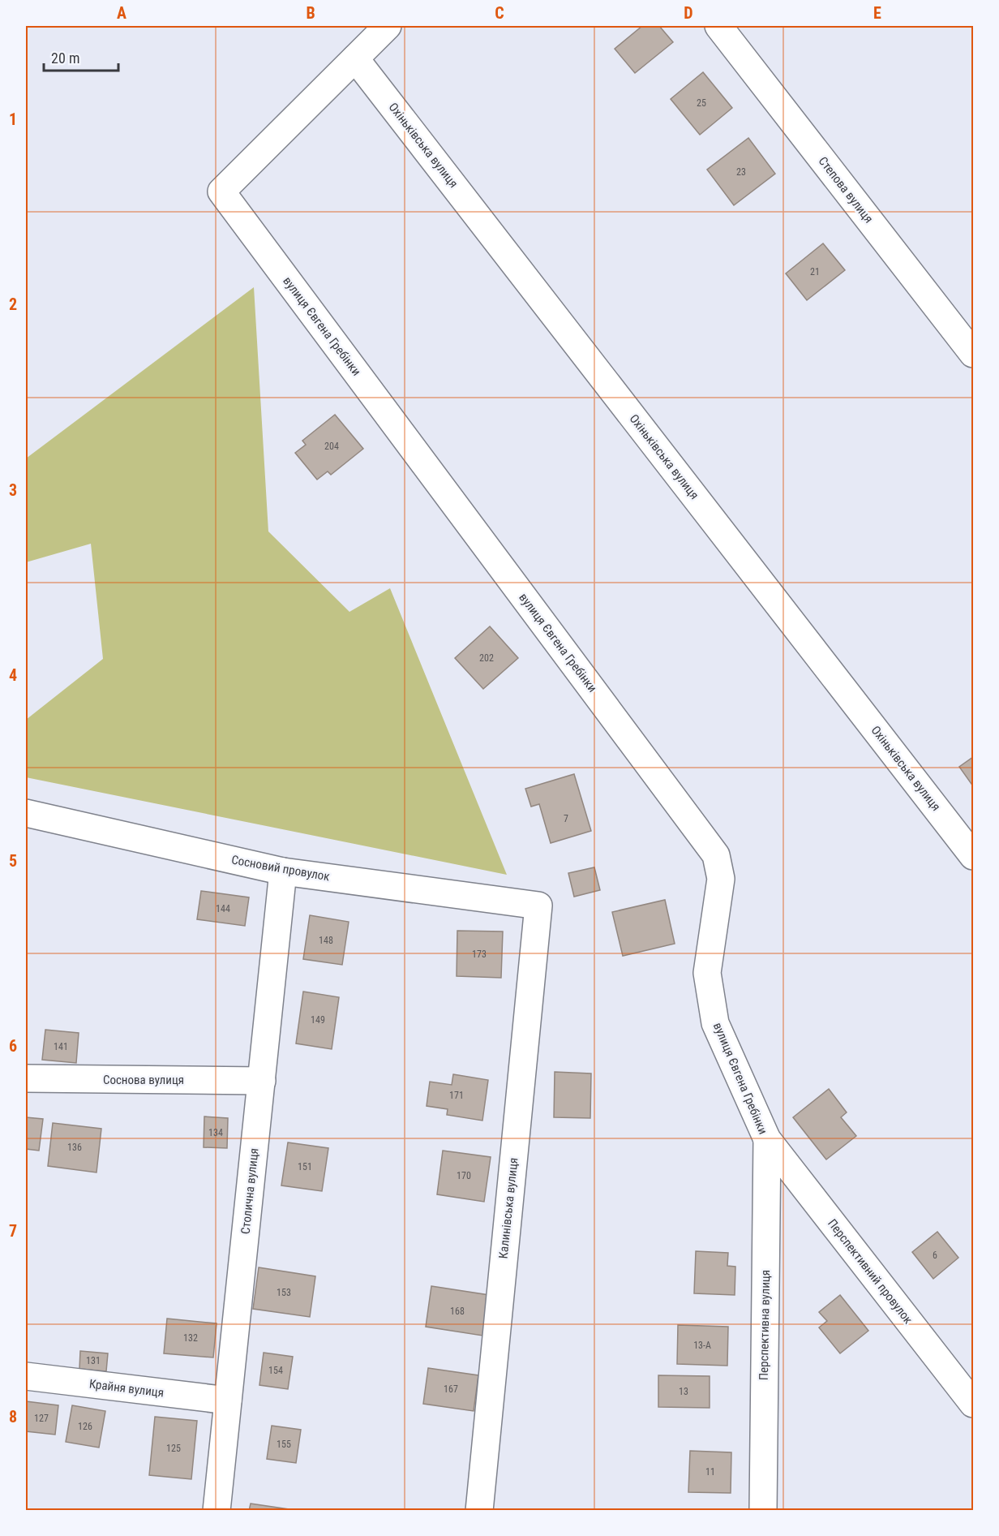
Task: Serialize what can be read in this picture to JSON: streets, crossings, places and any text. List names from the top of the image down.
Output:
{
  "streets": {
    "street": [
      "Охіньківська вулиця",
      "Степова вулиця",
      "вулиця Євгена Гребінки",
      "Сосновий провулок",
      "Соснова вулиця",
      "Столична вулиця",
      "Калинівська вулиця",
      "Перспективний провулок",
      "Перспективна вулиця",
      "Крайня вулиця"
    ]
  },
  "crossings": [
    ["Охіньківська вулиця", "вулиця Євгена Гребінки"],
    ["вулиця Євгена Гребінки", "Перспективний провулок"],
    ["вулиця Євгена Гребінки", "Перспективна вулиця"],
    ["Сосновий провулок", "Столична вулиця"],
    ["Сосновий провулок", "Калинівська вулиця"],
    ["Соснова вулиця", "Столична вулиця"],
    ["Столична вулиця", "Крайня вулиця"],
    ["Перспективний провулок", "Перспективна вулиця"]
  ],
  "house_numbers": [
    "25",
    "23",
    "21",
    "204",
    "202",
    "7",
    "144",
    "148",
    "173",
    "149",
    "141",
    "171",
    "134",
    "136",
    "151",
    "170",
    "6",
    "153",
    "168",
    "132",
    "13-А",
    "131",
    "154",
    "167",
    "13",
    "127",
    "126",
    "155",
    "125",
    "11"
  ],
  "scale_bar": "20 m",
  "grid": {
    "columns": [
      "A",
      "B",
      "C",
      "D",
      "E"
    ],
    "rows": [
      "1",
      "2",
      "3",
      "4",
      "5",
      "6",
      "7",
      "8"
    ]
  }
}
